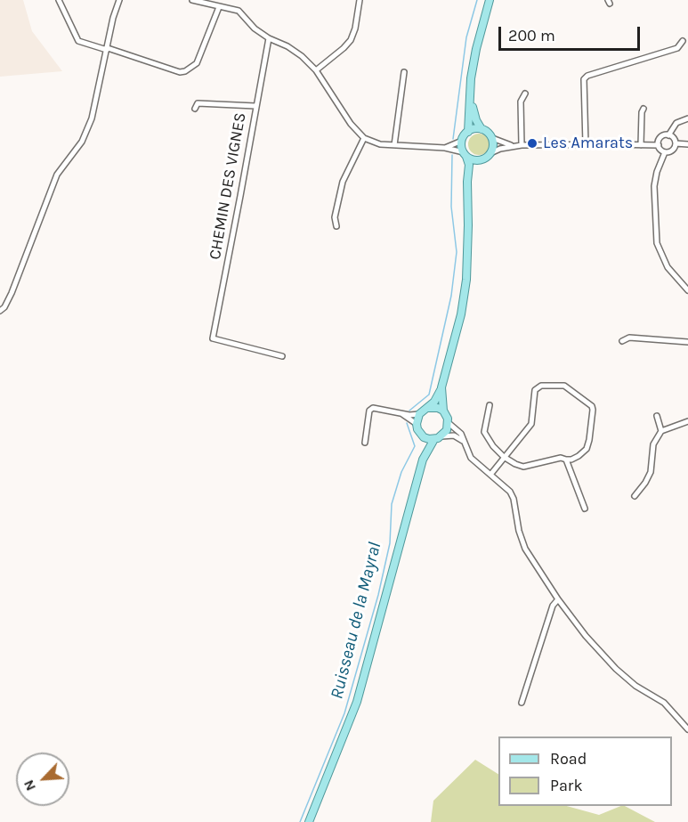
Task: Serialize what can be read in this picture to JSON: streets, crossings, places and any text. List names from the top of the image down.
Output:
{
  "streets": {
    "street": ["CHEMIN DES VIGNES"]
  },
  "water": ["Ruisseau de la Mayral"],
  "places": ["Les Amarats"],
  "legend": ["Road", "Park"],
  "scale_bar": "200 m",
  "north": "bottom left"
}
